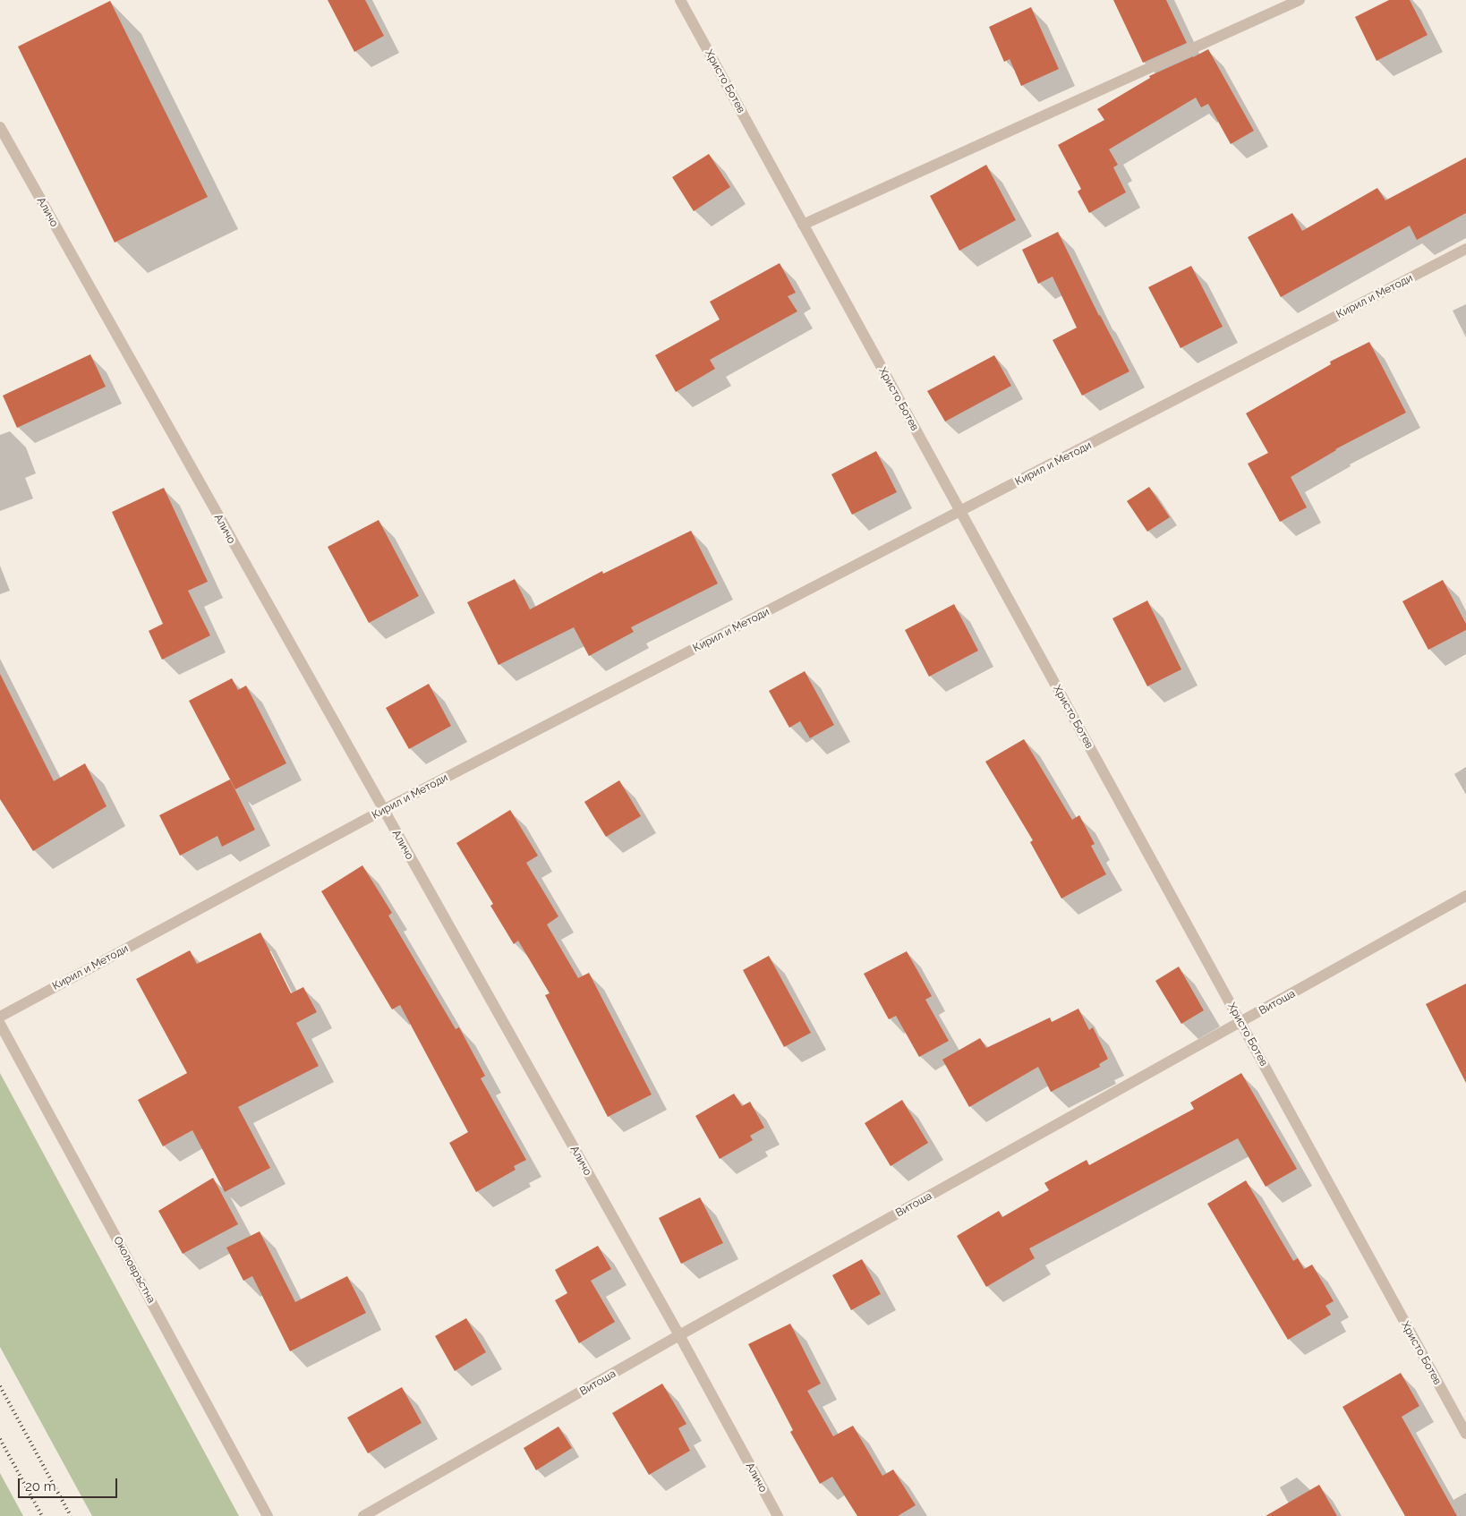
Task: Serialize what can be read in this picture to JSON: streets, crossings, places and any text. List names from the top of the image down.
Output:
{
  "streets": {
    "street": [
      "Христо Ботев",
      "Аличо",
      "Кирил и Методи",
      "Витоша",
      "Околовръстна"
    ]
  },
  "crossings": [
    ["Христо Ботев", "Кирил и Методи"],
    ["Христо Ботев", "Витоша"],
    ["Аличо", "Кирил и Методи"],
    ["Аличо", "Витоша"]
  ],
  "scale_bar": "20 m"
}
